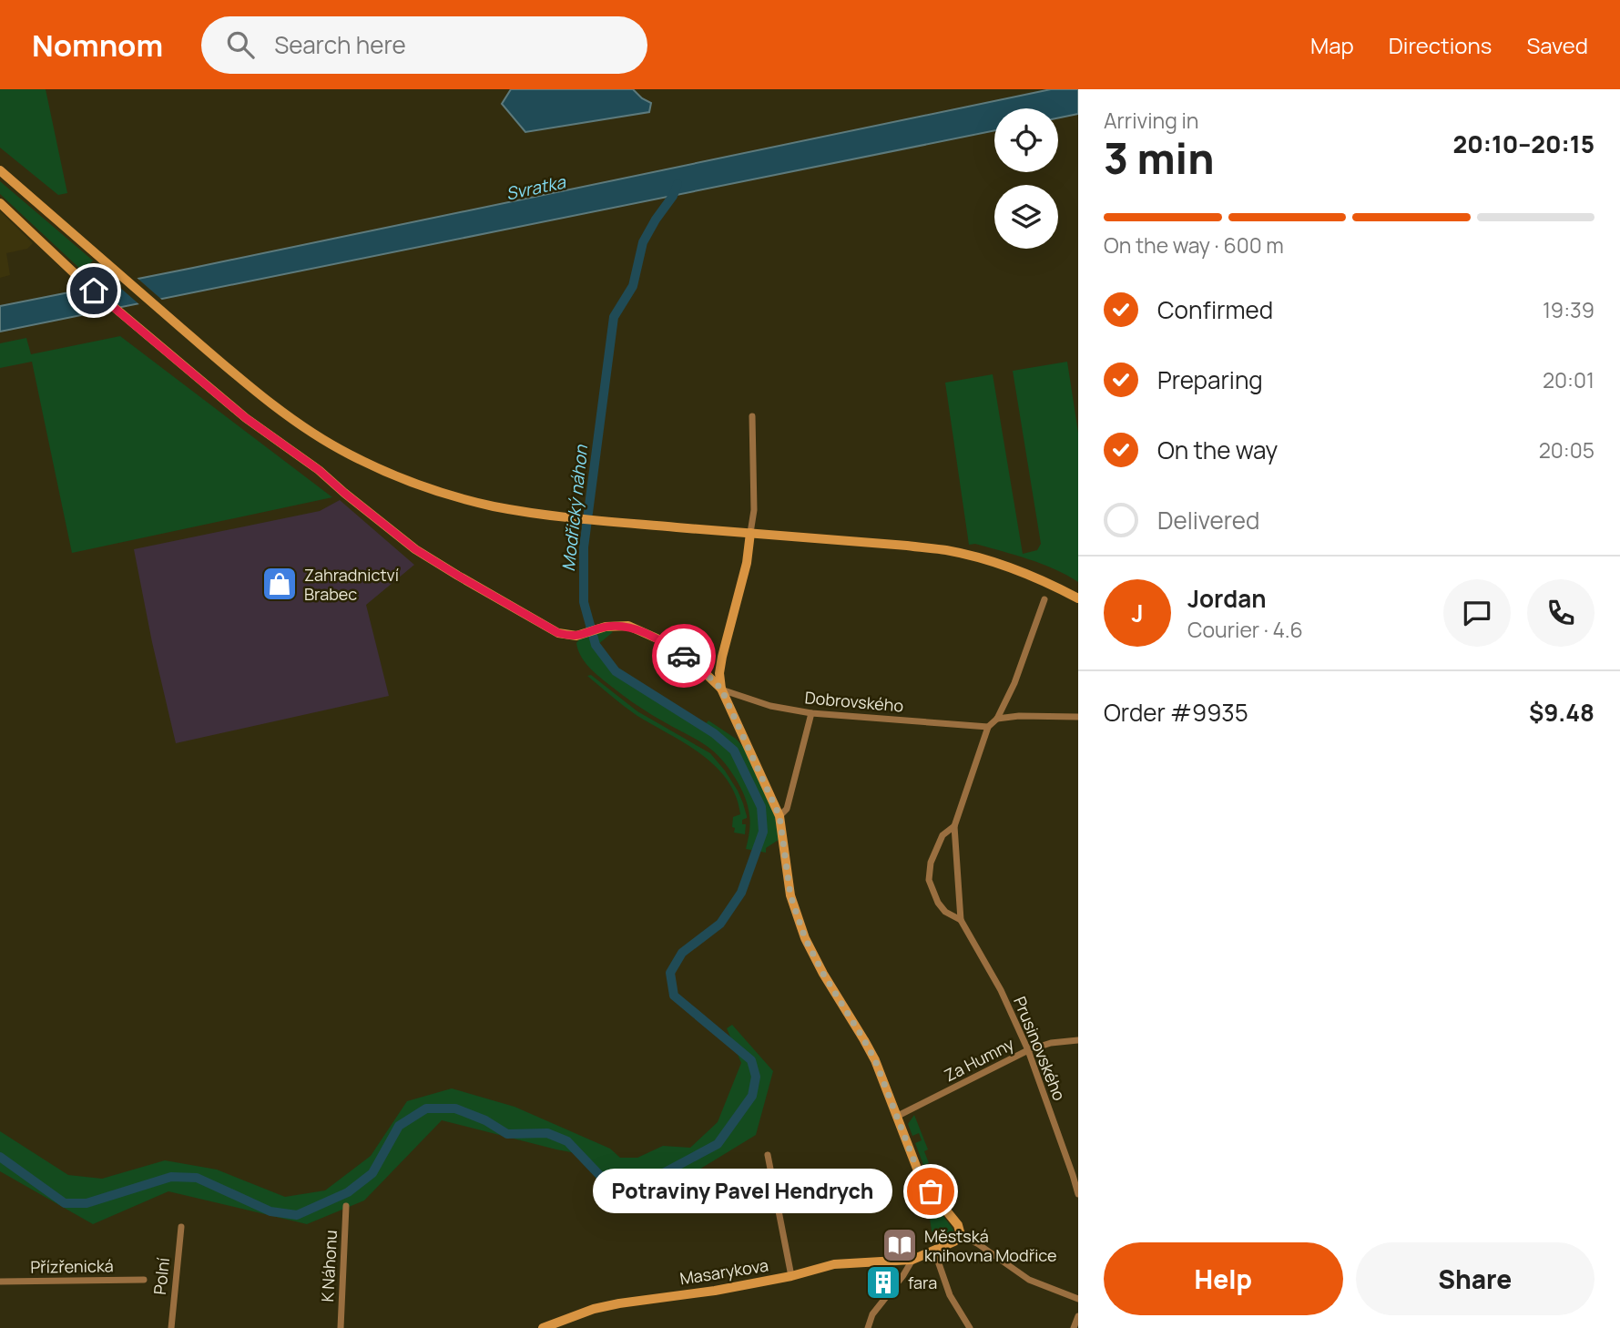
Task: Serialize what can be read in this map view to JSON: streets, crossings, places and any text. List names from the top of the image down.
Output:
{
  "streets": {
    "street": [
      "Dobrovského",
      "Prusinovského",
      "Za Humny",
      "Přízřenická",
      "K Náhonu",
      "Masarykova",
      "Polní"
    ]
  },
  "crossings": [
    ["Dobrovského", "Prusinovského"],
    ["Prusinovského", "Za Humny"]
  ],
  "water": ["Svratka", "Modřický náhon"],
  "places": {
    "shop": ["Zahradnictví Brabec"],
    "other": ["Potraviny Pavel Hendrych"],
    "library": ["Městská knihovna Modřice"],
    "building": ["fara"]
  },
  "page": {
    "header": "Nomnom",
    "search": "Search here",
    "nav": ["Map", "Directions", "Saved"],
    "heading": ["3 min", "Arriving in", "20:10–20:15"],
    "panel": [
      "Jordan",
      "Courier · 4.6",
      "Order #9935",
      "$9.48"
    ],
    "bar": "On the way · 600 m",
    "list": [
      ["Confirmed", "19:39"],
      ["Preparing", "20:01"],
      ["On the way", "20:05"],
      "Delivered"
    ],
    "round": "J",
    "bubble": "Potraviny Pavel Hendrych",
    "buttons": ["Help", "Share"]
  }
}
